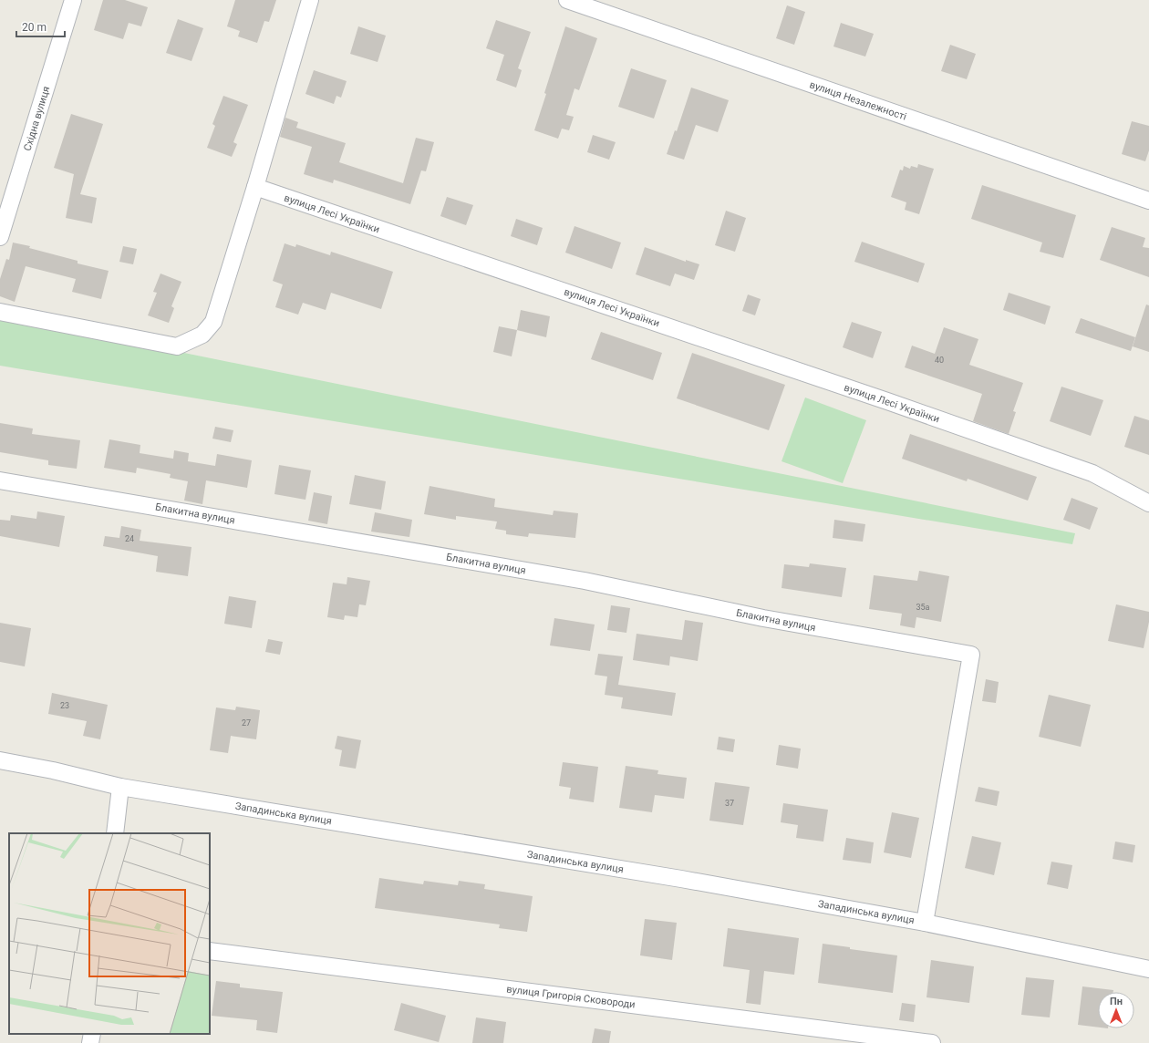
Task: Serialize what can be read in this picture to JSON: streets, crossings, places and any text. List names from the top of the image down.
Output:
{
  "streets": {
    "street": [
      "вулиця Незалежності",
      "Східна вулиця",
      "вулиця Лесі Українки",
      "Блакитна вулиця",
      "Западинська вулиця",
      "вулиця Григорія Сковороди"
    ]
  },
  "crossings": [
    ["Блакитна вулиця", "Западинська вулиця"]
  ],
  "house_numbers": [
    "40",
    "24",
    "35а",
    "23",
    "27",
    "37"
  ],
  "scale_bar": "20 m",
  "north": "top"
}
